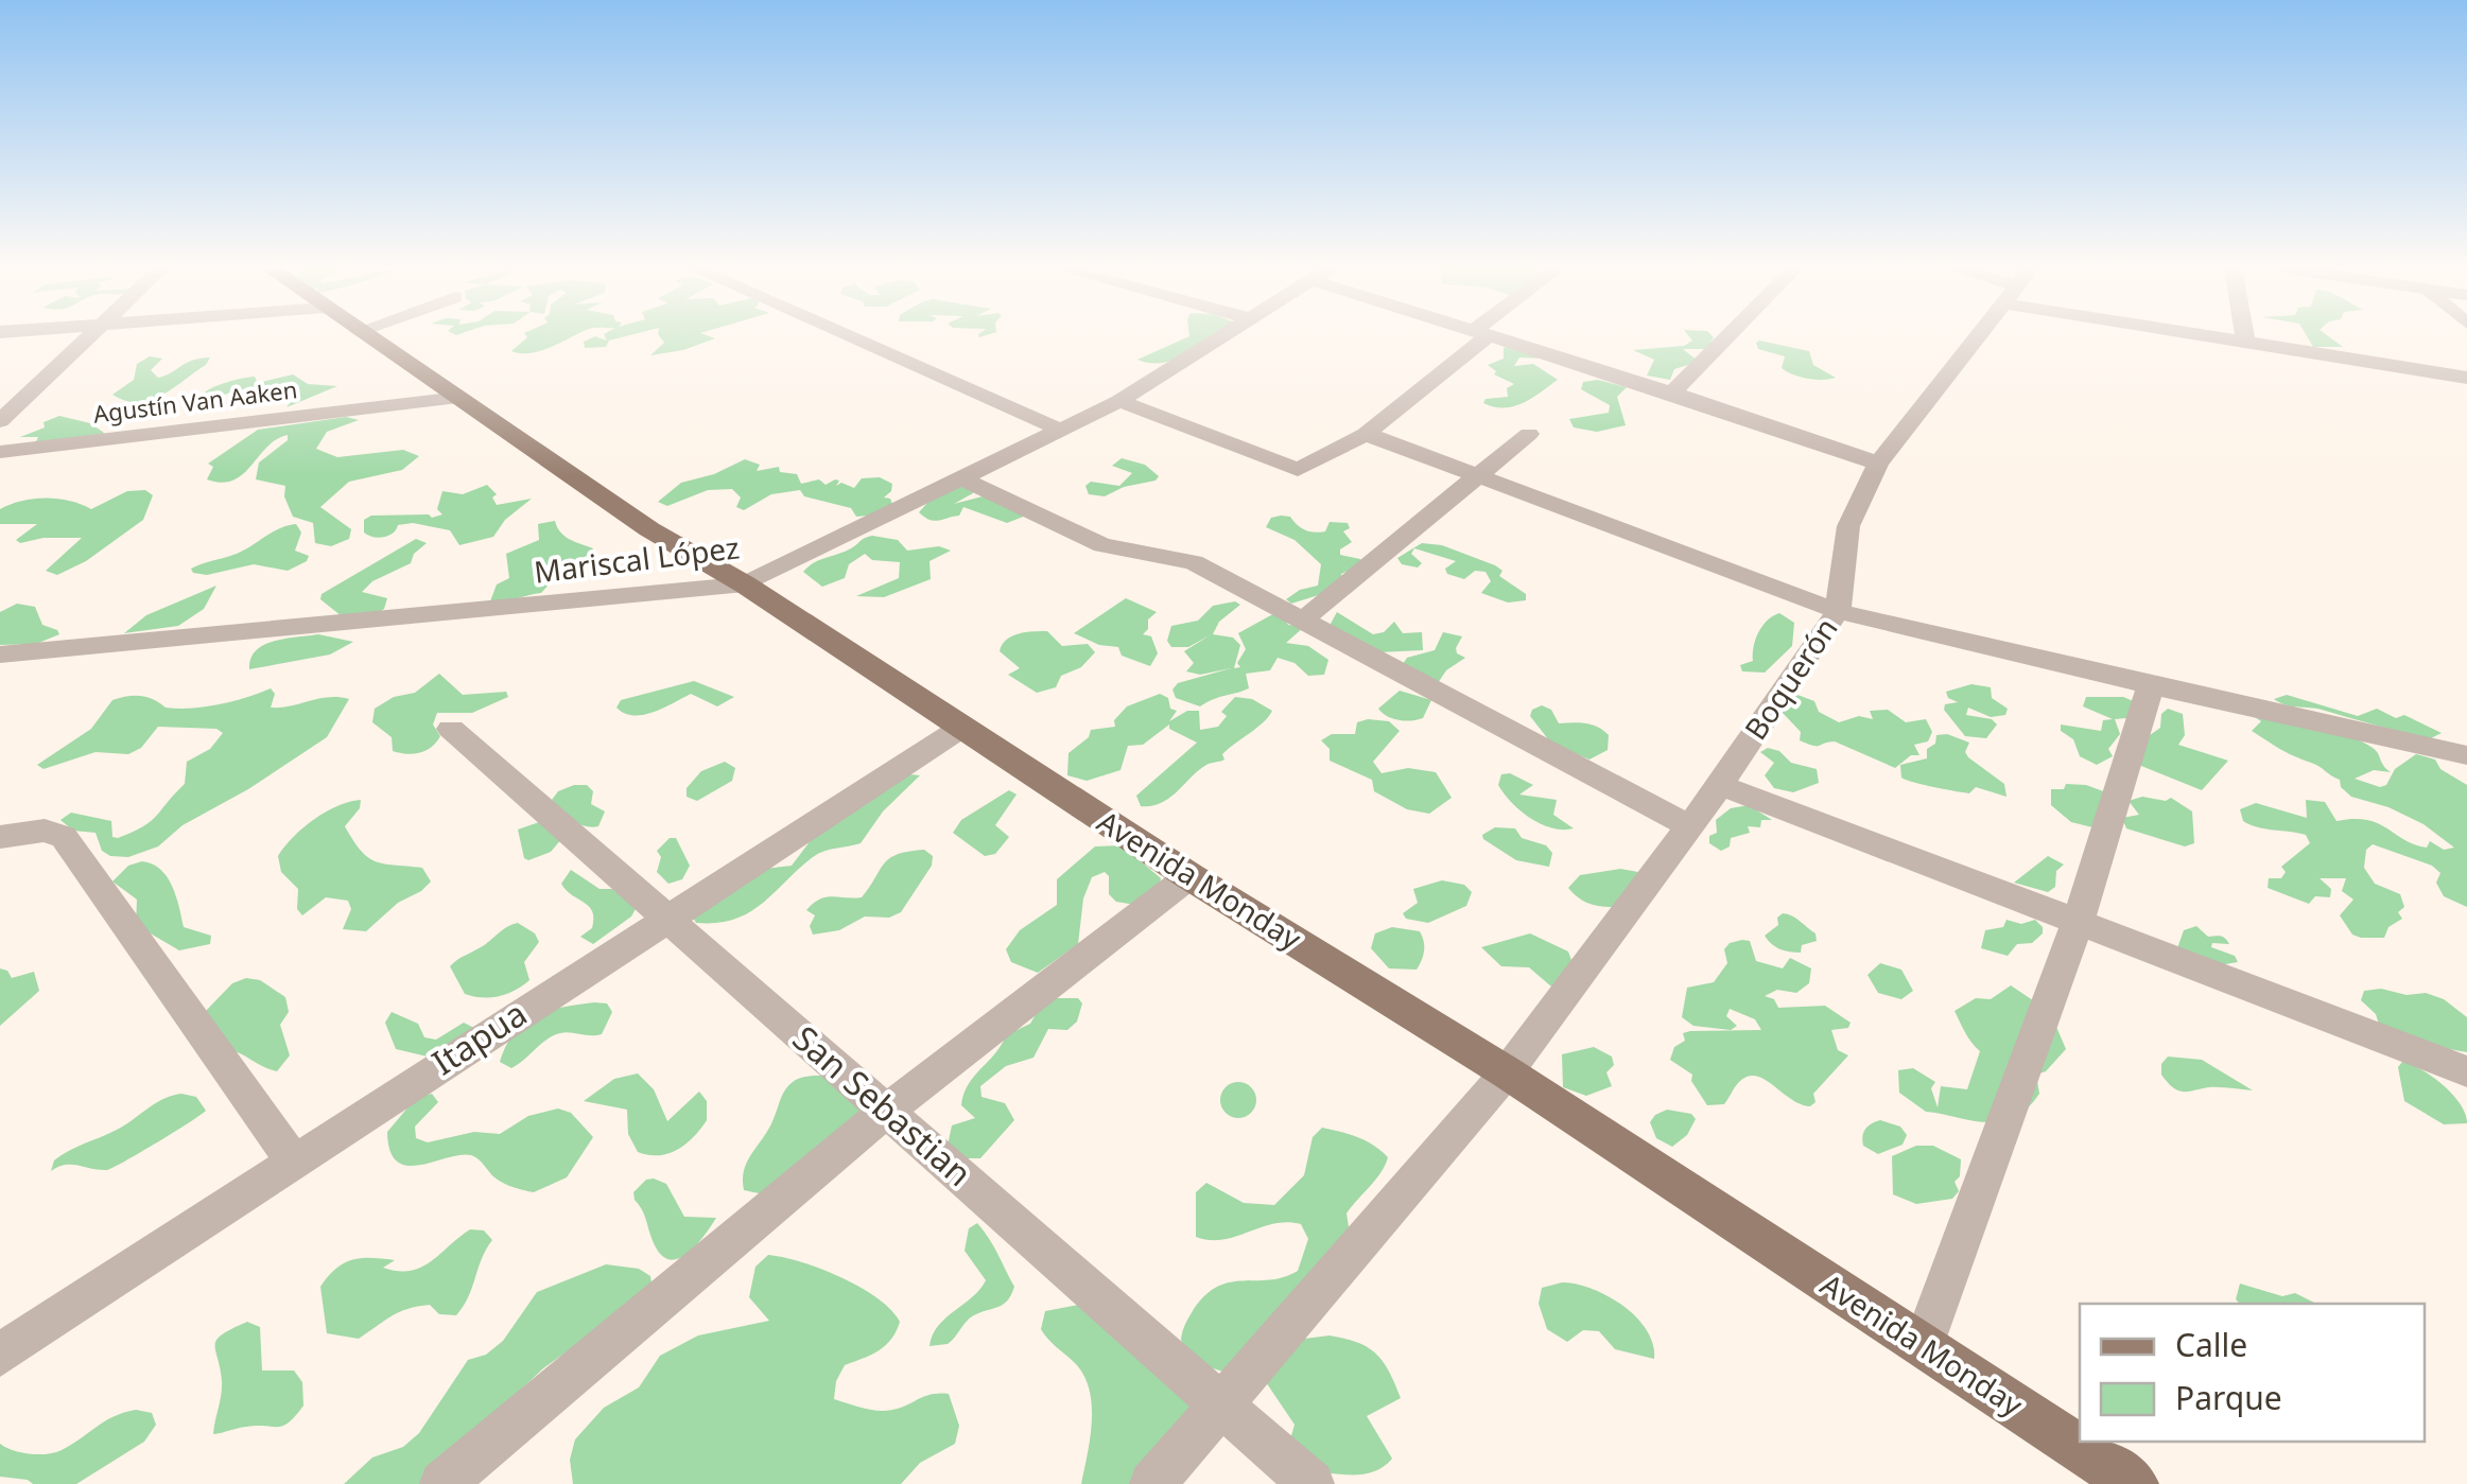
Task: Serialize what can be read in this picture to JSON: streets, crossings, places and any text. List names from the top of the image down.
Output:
{
  "streets": {
    "main road": ["Avenida Monday"],
    "street": [
      "Agustín Van Aaken",
      "Mariscal López",
      "Boquerón",
      "Itapua",
      "San Sebastian"
    ]
  },
  "crossings": [
    ["Agustín Van Aaken", "Avenida Monday"],
    ["Mariscal López", "Avenida Monday"],
    ["Boquerón", "Avenida Monday"],
    ["Boquerón", "San Sebastian"],
    ["Avenida Monday", "Itapua"],
    ["Itapua", "San Sebastian"]
  ],
  "legend": ["Calle", "Parque"]
}
